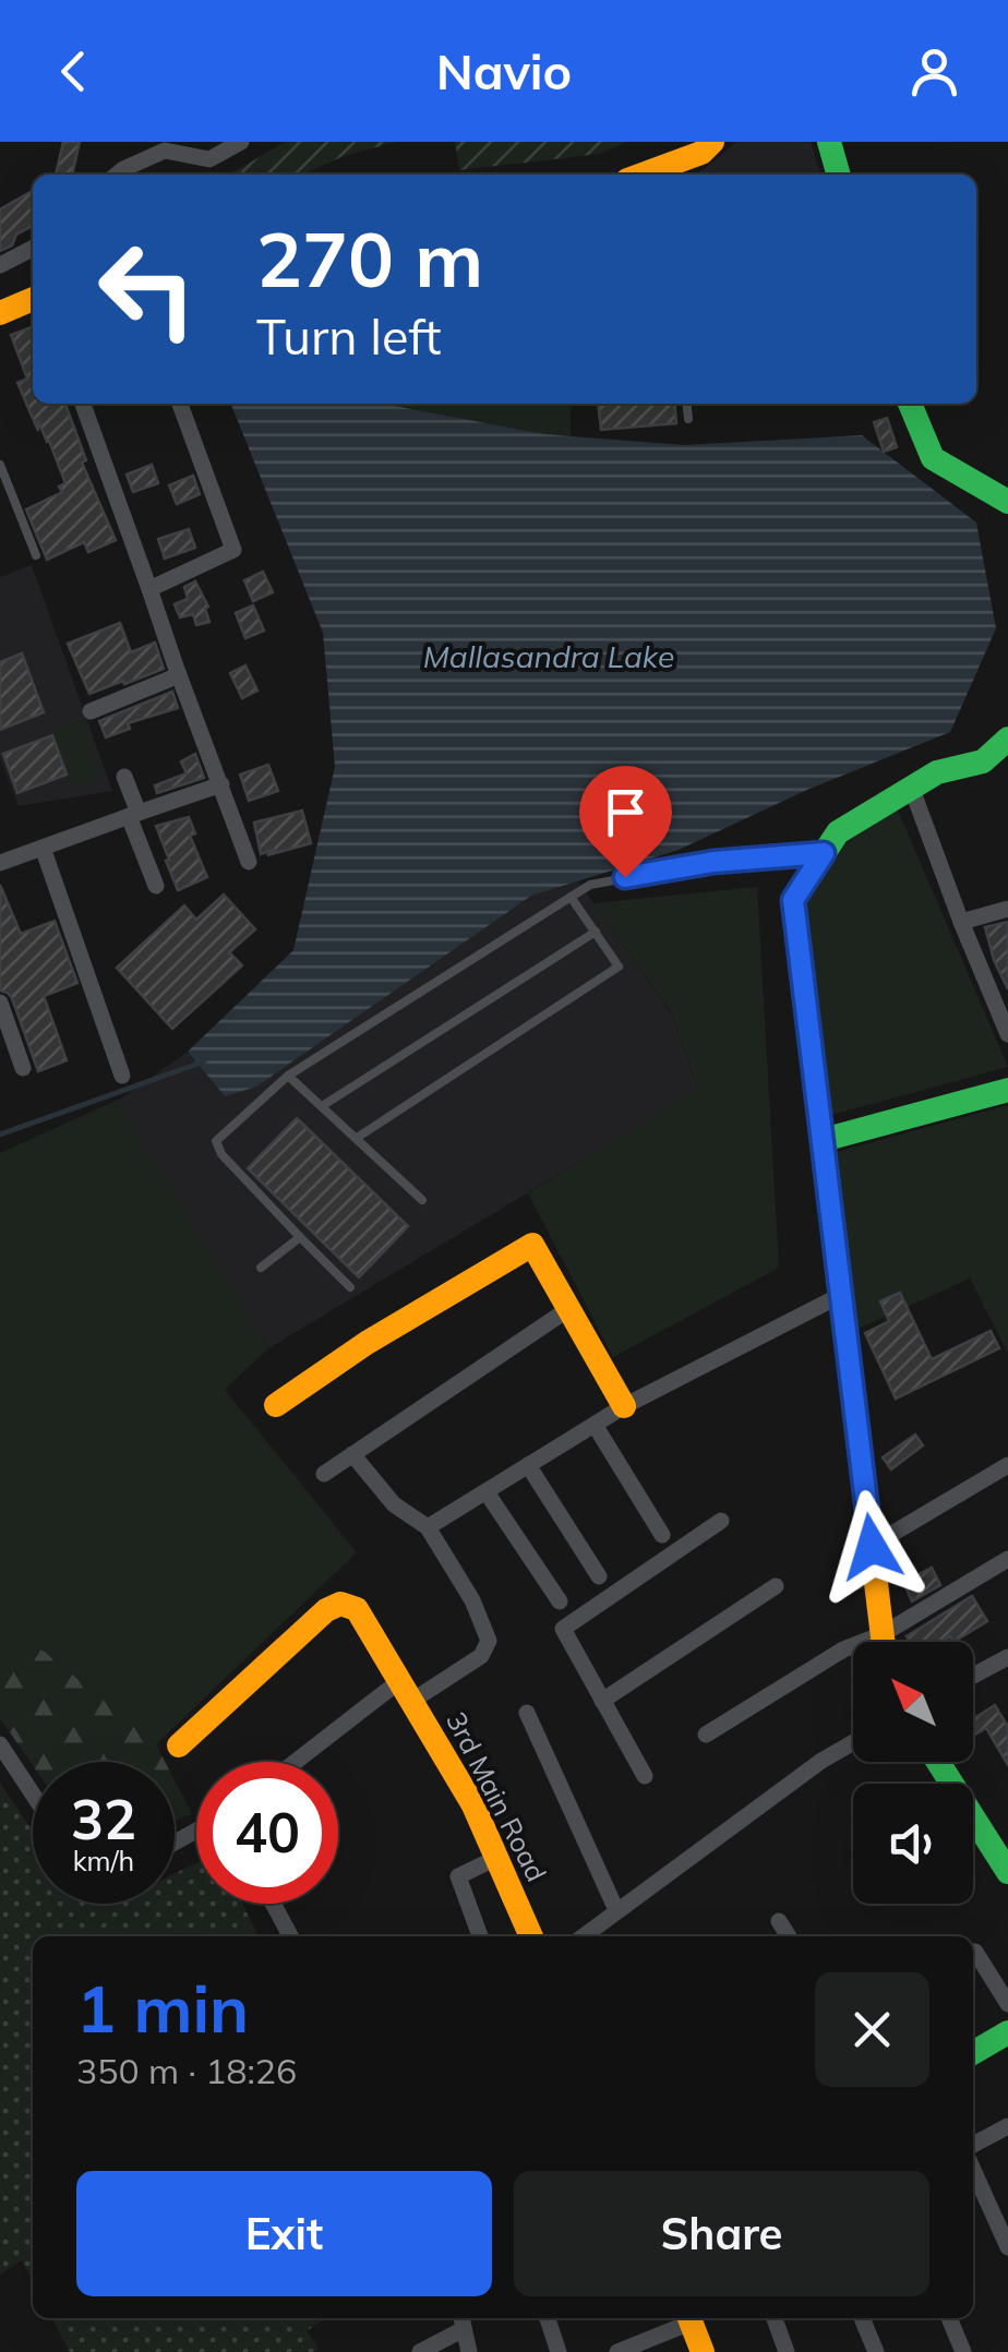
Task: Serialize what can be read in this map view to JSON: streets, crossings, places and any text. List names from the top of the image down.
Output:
{
  "streets": {
    "street": ["3rd Main Road"]
  },
  "water": ["Mallasandra Lake"],
  "north": "top left",
  "page": {
    "header": "Navio",
    "turn": ["270 m", "Turn left"],
    "speed": "32 km/h",
    "limit": "40",
    "heading": ["1 min", "350 m · 18:26"],
    "buttons": ["Exit", "Share"]
  }
}
